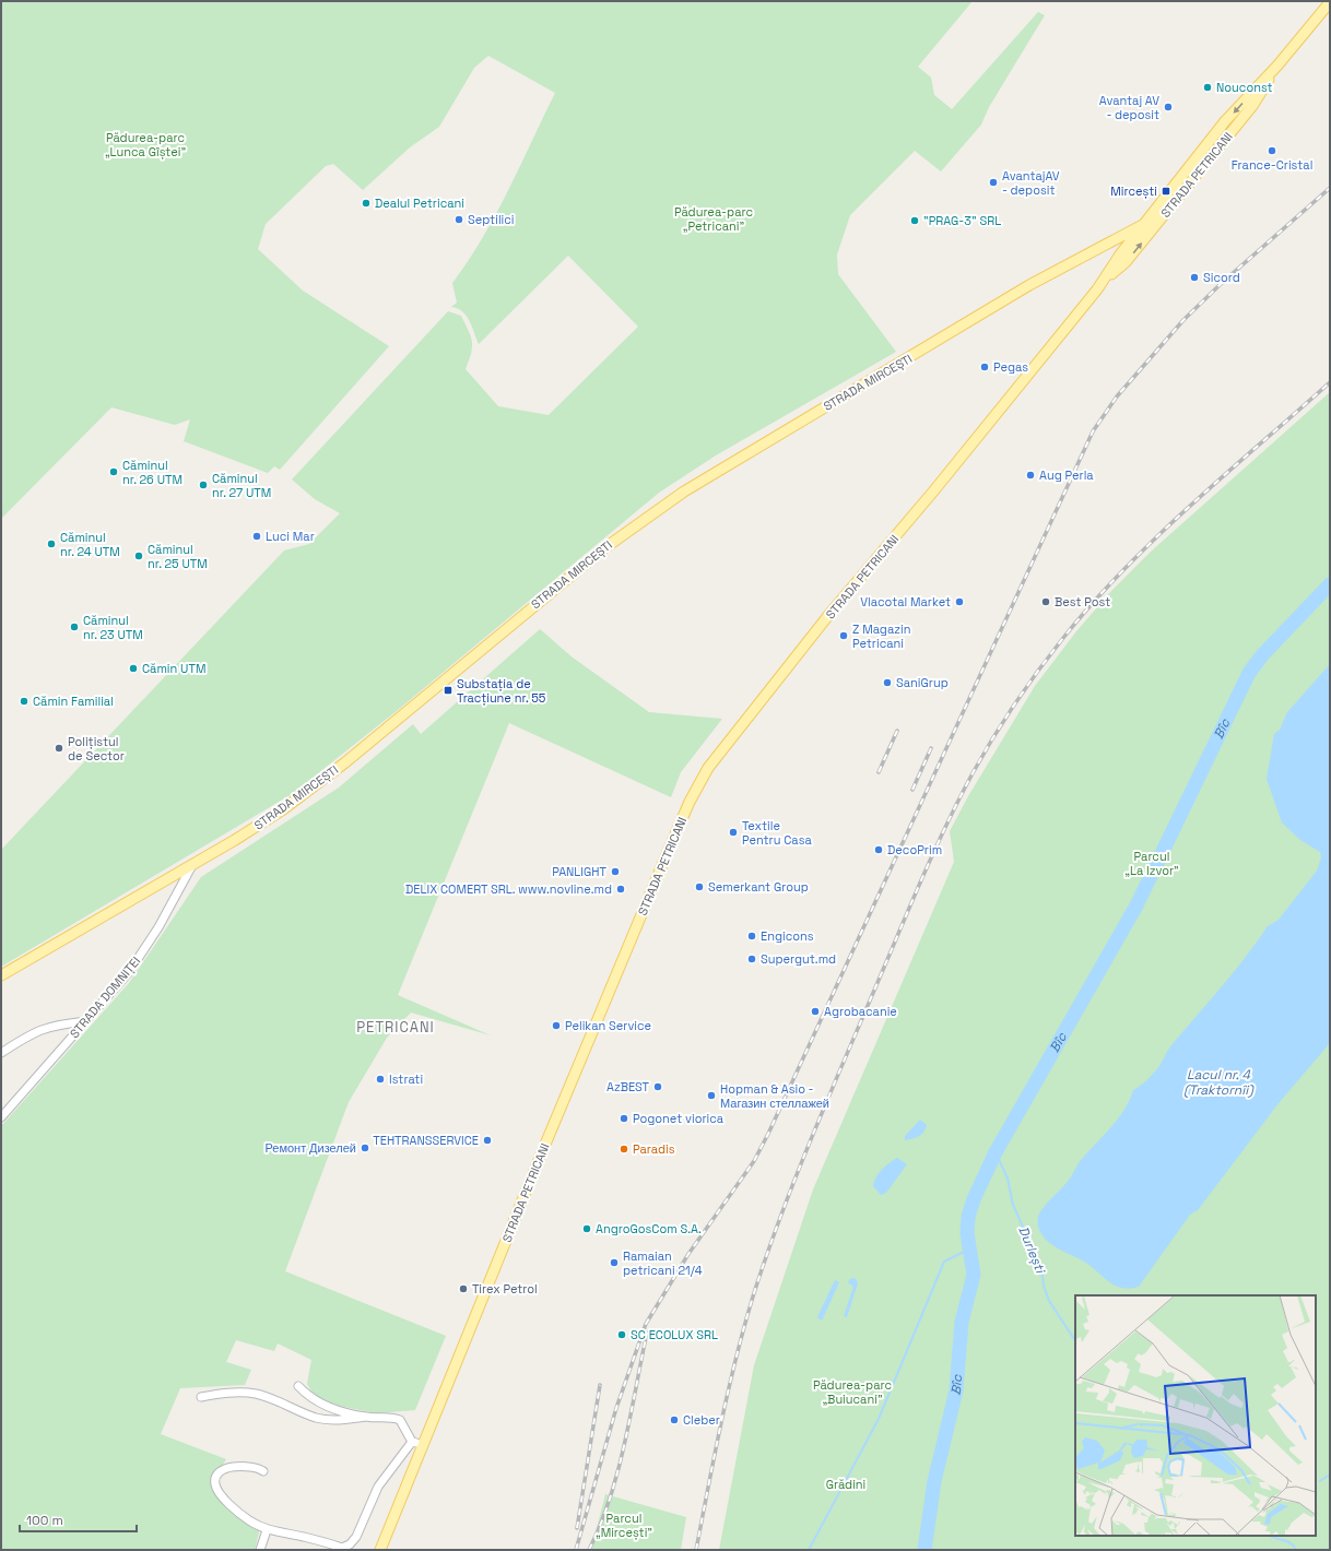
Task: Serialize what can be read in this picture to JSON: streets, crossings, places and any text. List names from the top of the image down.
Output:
{
  "streets": {
    "main road": ["STRADA PETRICANI", "STRADA MIRCEȘTI"],
    "street": ["STRADA DOMNIȚEI"]
  },
  "crossings": [
    ["STRADA PETRICANI", "STRADA MIRCEȘTI"],
    ["STRADA MIRCEȘTI", "STRADA DOMNIȚEI"]
  ],
  "districts": ["PETRICANI"],
  "water": ["Bîc", "Lacul nr. 4 (Traktornîi)", "Durlești"],
  "parks": [
    "Pădurea-parc „Lunca Gîștei”",
    "Pădurea-parc „Petricani”",
    "Parcul „La Izvor”",
    "Pădurea-parc „Buiucani”",
    "Grădini",
    "Parcul „Mircești”"
  ],
  "places": {
    "other": [
      "Nouconst",
      "Avantaj AV - deposit",
      "France-Cristal",
      "AvantajAV - deposit",
      "Dealul Petricani",
      "Septilici",
      "\"PRAG-3\" SRL",
      "Sicord",
      "Pegas",
      "Căminul nr. 26 UTM",
      "Aug Perla",
      "Căminul nr. 27 UTM",
      "Luci Mar",
      "Căminul nr. 24 UTM",
      "Căminul nr. 25 UTM",
      "Vlacotal Market",
      "Best Post",
      "Căminul nr. 23 UTM",
      "Z Magazin Petricani",
      "Cămin UTM",
      "SaniGrup",
      "Cămin Familial",
      "Polițistul de Sector",
      "Textile Pentru Casa",
      "DecoPrim",
      "PANLIGHT",
      "Semerkant Group",
      "DELIX COMERT SRL. www.novline.md",
      "Engicons",
      "Supergut.md",
      "Agrobacanie",
      "Pelikan Service",
      "Istrati",
      "AzBEST",
      "Hopman & Asio - Магазин стеллажей",
      "Pogonet viorica",
      "TEHTRANSSERVICE",
      "Ремонт Дизелей",
      "Paradis",
      "AngroGosCom S.A.",
      "Ramaian petricani 21/4",
      "Tirex Petrol",
      "SC ECOLUX SRL",
      "Cleber"
    ],
    "transit": ["Mircești", "Substația de Tracțiune nr. 55"]
  },
  "scale_bar": "100 m"
}
